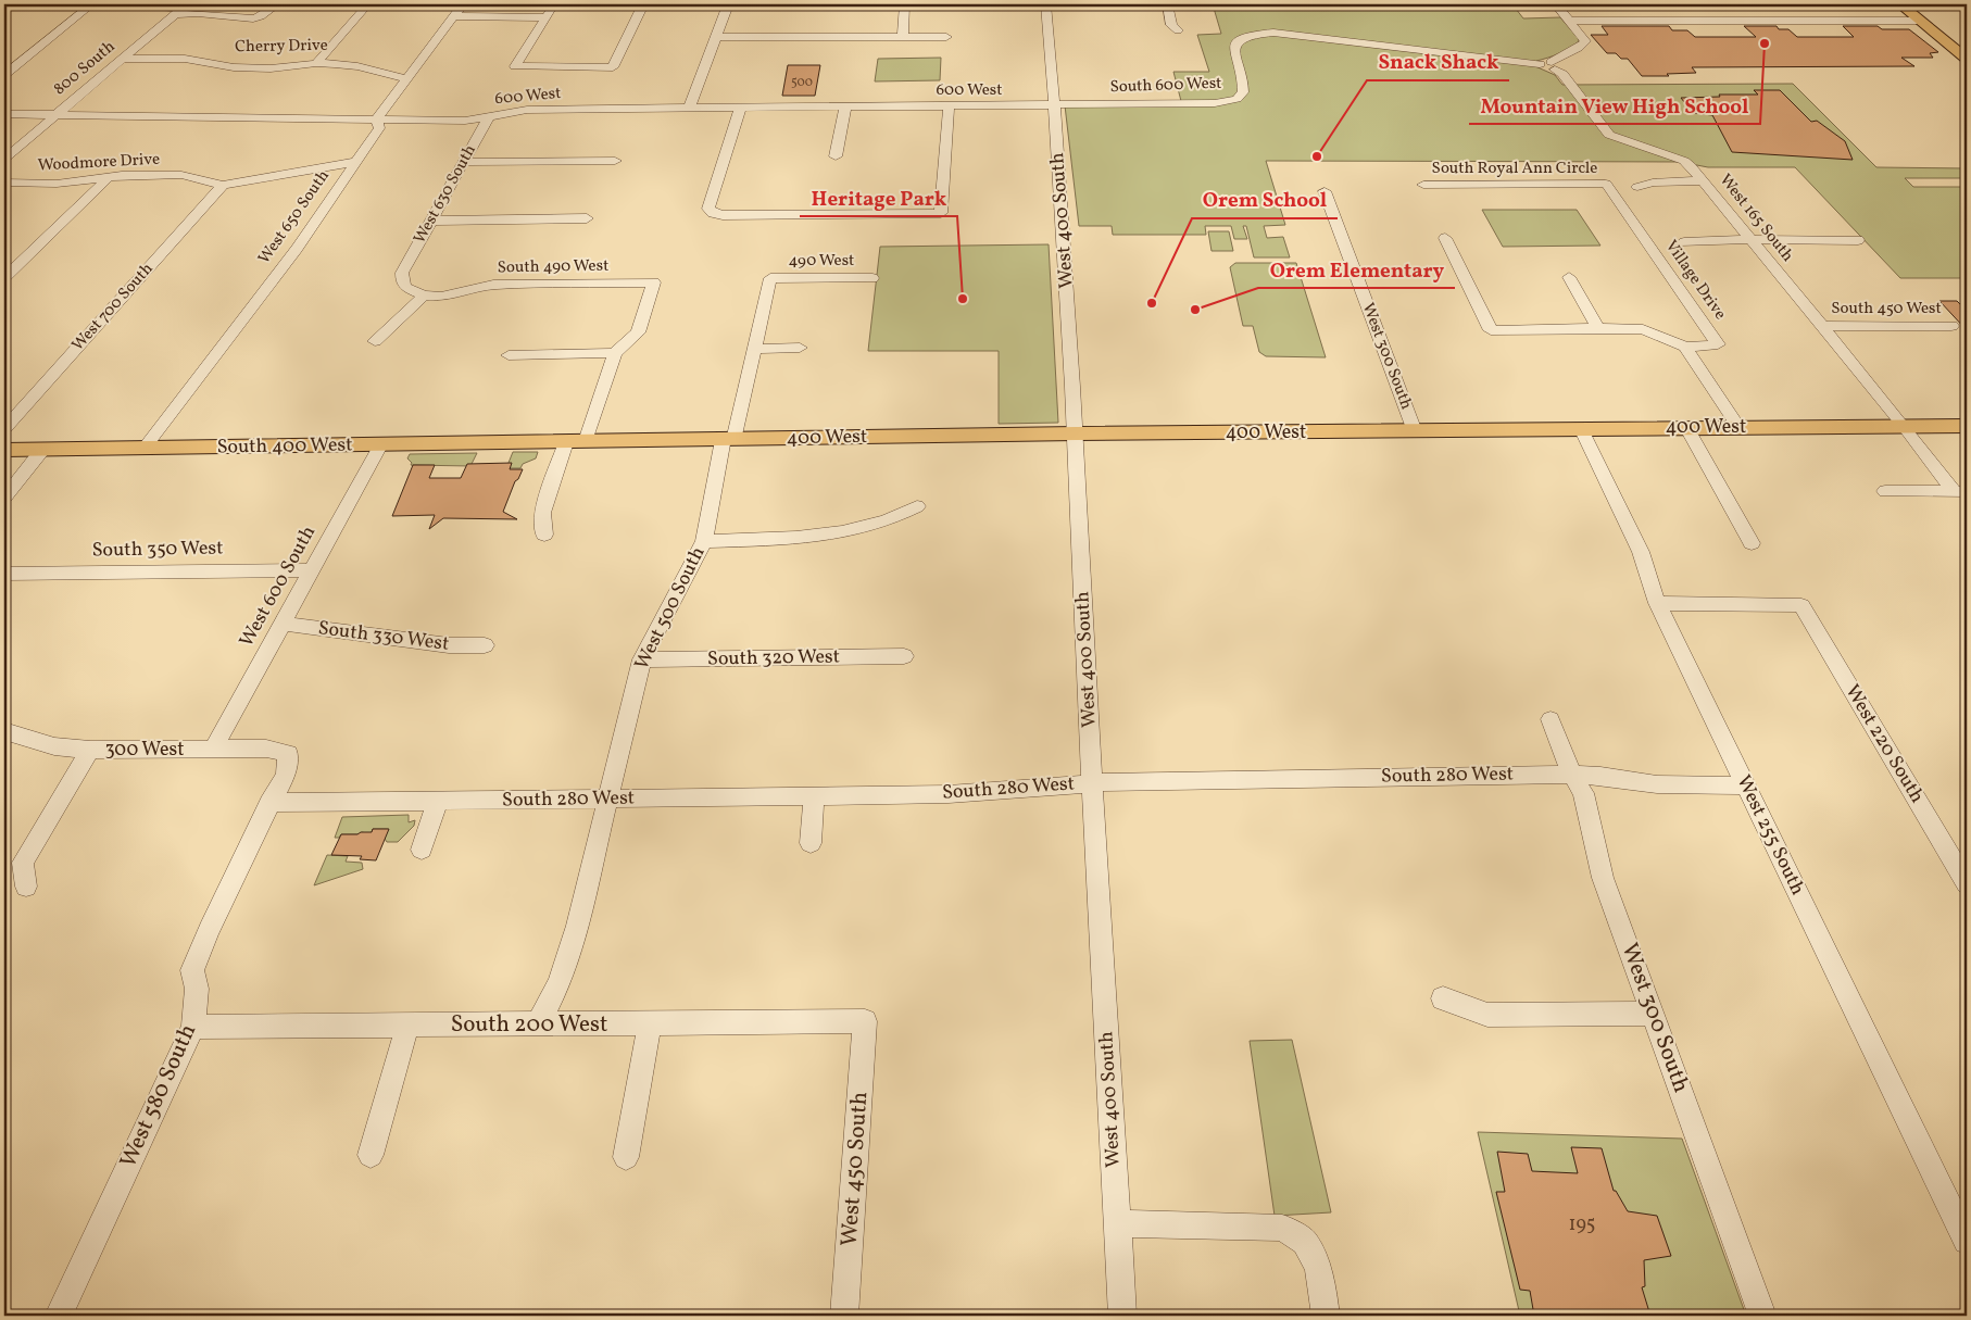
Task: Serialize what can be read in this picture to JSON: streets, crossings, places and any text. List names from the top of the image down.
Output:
{
  "streets": {
    "main road": ["400 West", "South 400 West"],
    "street": [
      "Cherry Drive",
      "800 South",
      "South 600 West",
      "600 West",
      "Woodmore Drive",
      "South Royal Ann Circle",
      "West 630 South",
      "West 650 South",
      "West 165 South",
      "West 400 South",
      "490 West",
      "South 490 West",
      "Village Drive",
      "West 700 South",
      "South 450 West",
      "West 300 South",
      "South 350 West",
      "West 600 South",
      "West 500 South",
      "South 330 West",
      "South 320 West",
      "West 220 South",
      "300 West",
      "South 280 West",
      "West 255 South",
      "South 200 West",
      "West 580 South",
      "West 450 South"
    ]
  },
  "crossings": [
    ["Cherry Drive", "800 South"],
    ["Cherry Drive", "West 650 South"],
    ["800 South", "600 West"],
    ["South 600 West", "600 West"],
    ["South 600 West", "West 165 South"],
    ["South 600 West", "West 400 South"],
    ["600 West", "West 630 South"],
    ["600 West", "West 650 South"],
    ["600 West", "West 400 South"],
    ["Woodmore Drive", "West 650 South"],
    ["Woodmore Drive", "West 700 South"],
    ["South Royal Ann Circle", "Village Drive"],
    ["West 630 South", "South 490 West"],
    ["West 650 South", "South 400 West"],
    ["West 165 South", "South 450 West"],
    ["West 165 South", "400 West"],
    ["West 400 South", "400 West"],
    ["West 400 South", "South 280 West"],
    ["490 West", "West 500 South"],
    ["West 300 South", "400 West"],
    ["West 300 South", "South 280 West"],
    ["400 West", "South 400 West"],
    ["400 West", "West 500 South"],
    ["400 West", "West 255 South"],
    ["South 400 West", "West 600 South"],
    ["South 350 West", "West 600 South"],
    ["West 600 South", "South 330 West"],
    ["West 600 South", "300 West"],
    ["West 500 South", "South 320 West"],
    ["West 500 South", "South 280 West"],
    ["West 500 South", "South 200 West"],
    ["West 220 South", "West 255 South"],
    ["300 West", "West 580 South"],
    ["South 280 West", "West 255 South"],
    ["South 280 West", "West 580 South"],
    ["South 200 West", "West 580 South"],
    ["South 200 West", "West 450 South"]
  ],
  "places": [
    "Mountain View High School",
    "Snack Shack",
    "Heritage Park",
    "Orem School",
    "Orem Elementary"
  ],
  "house_numbers": ["500", "195"]
}
